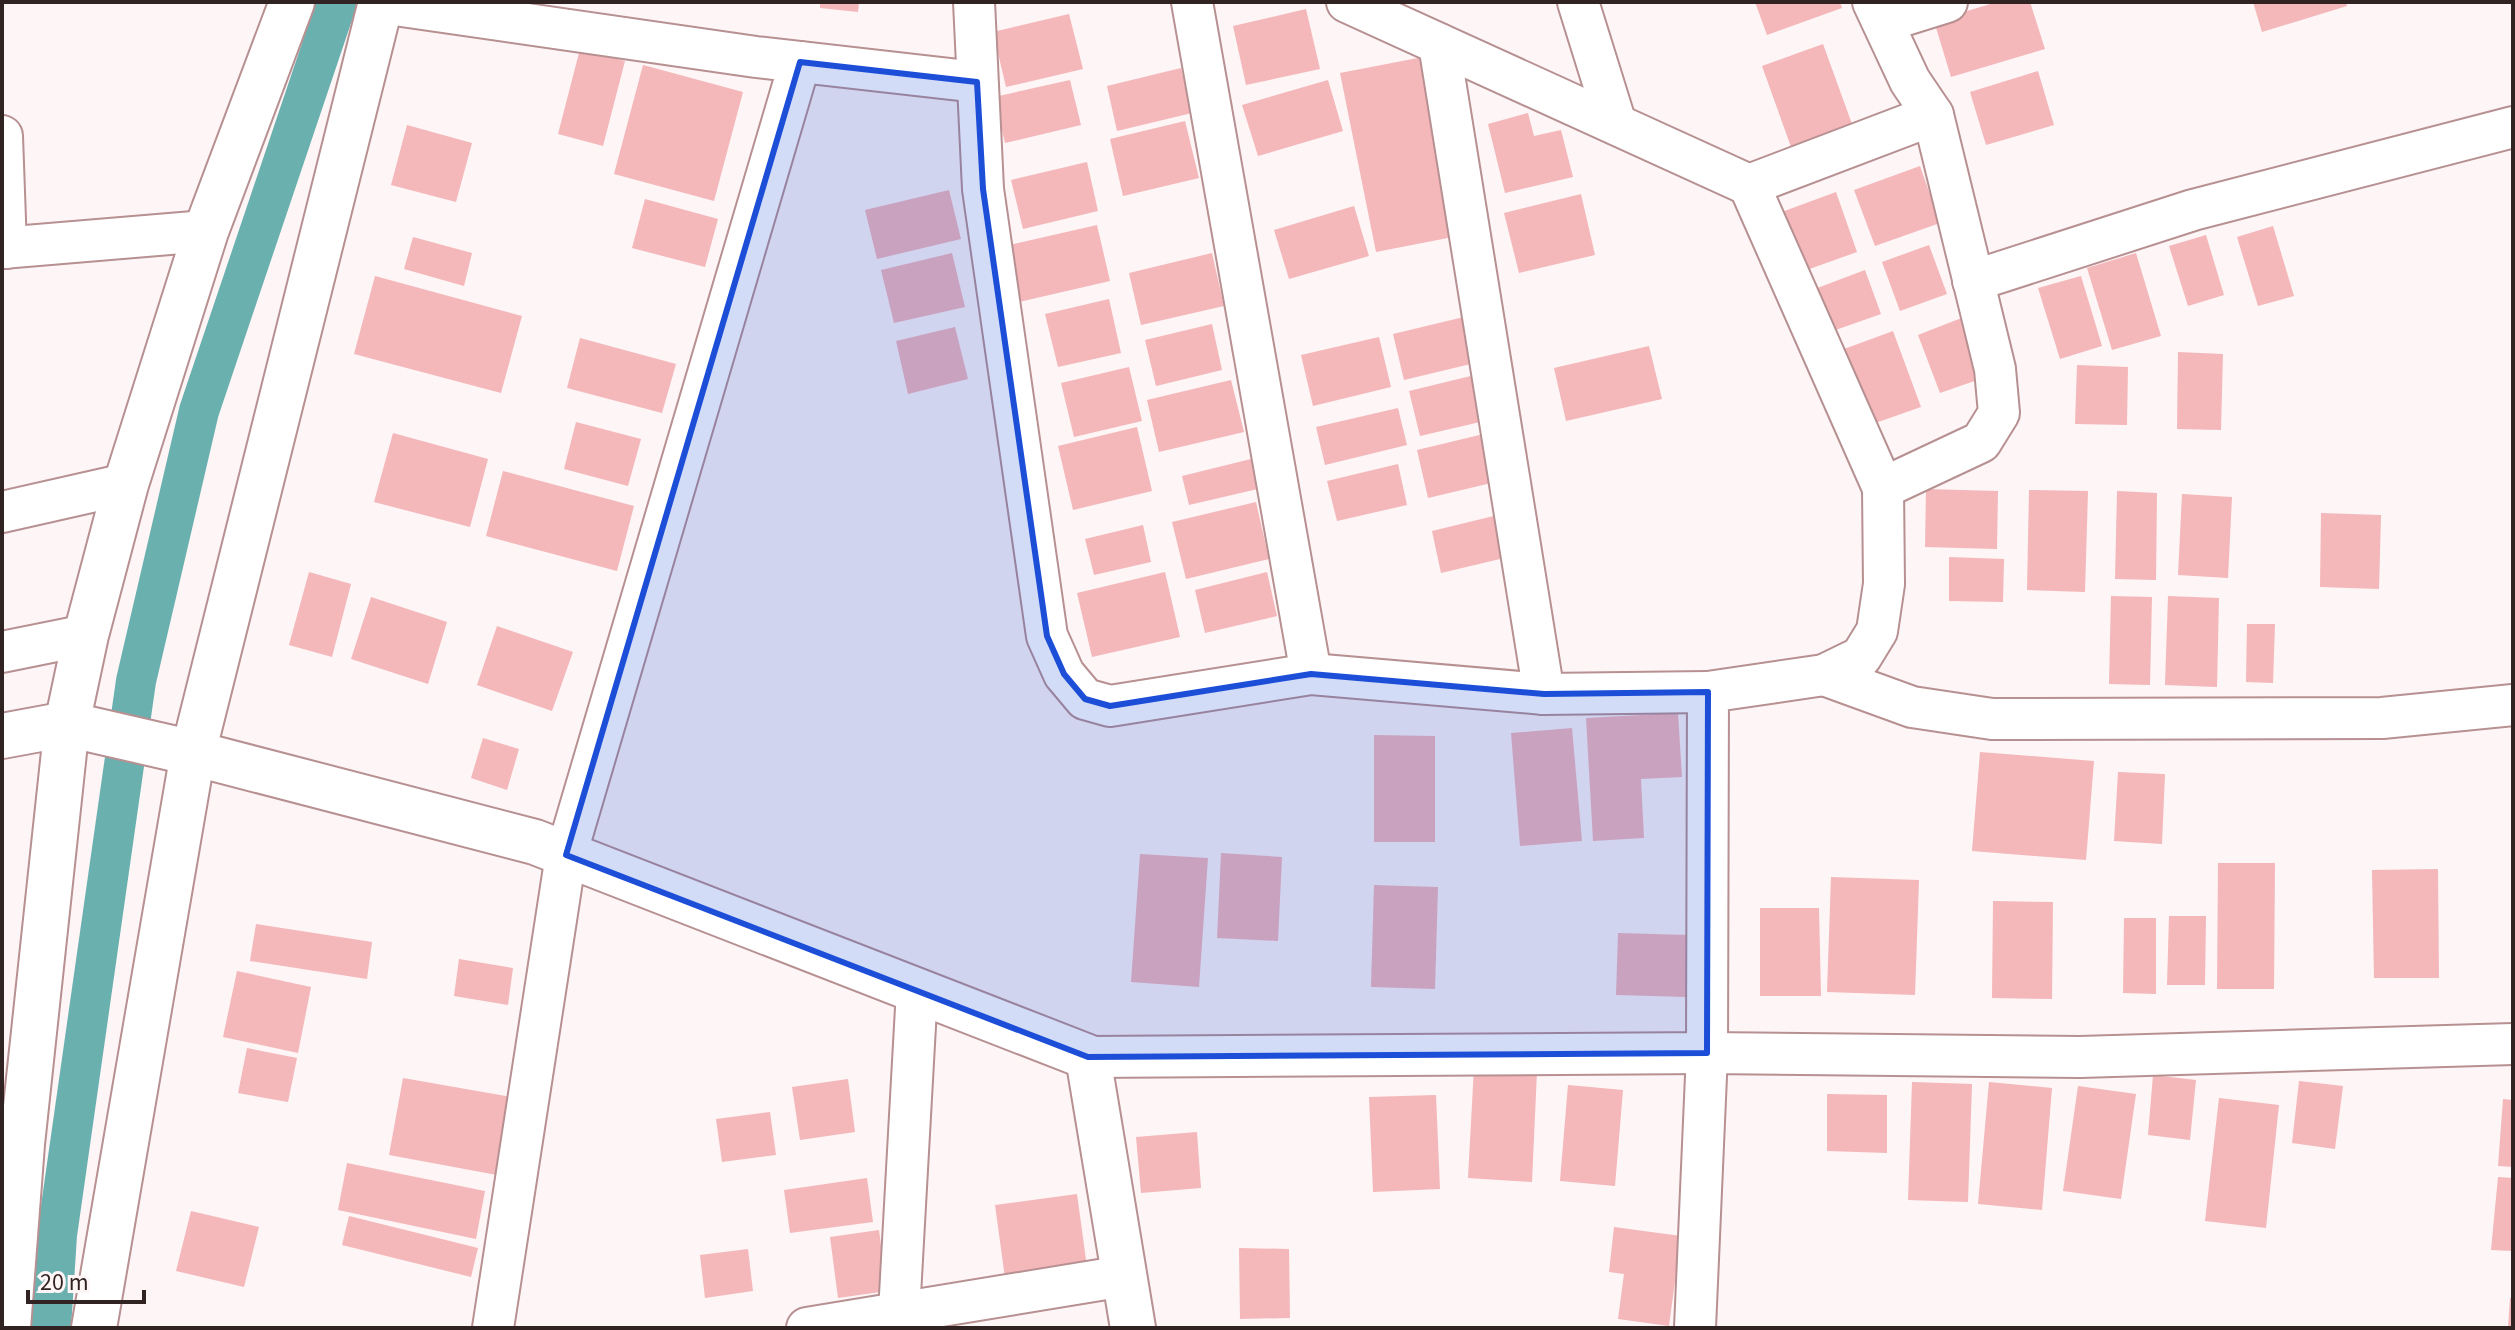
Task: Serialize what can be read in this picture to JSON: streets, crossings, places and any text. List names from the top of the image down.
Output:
{
  "scale_bar": "20 m"
}
